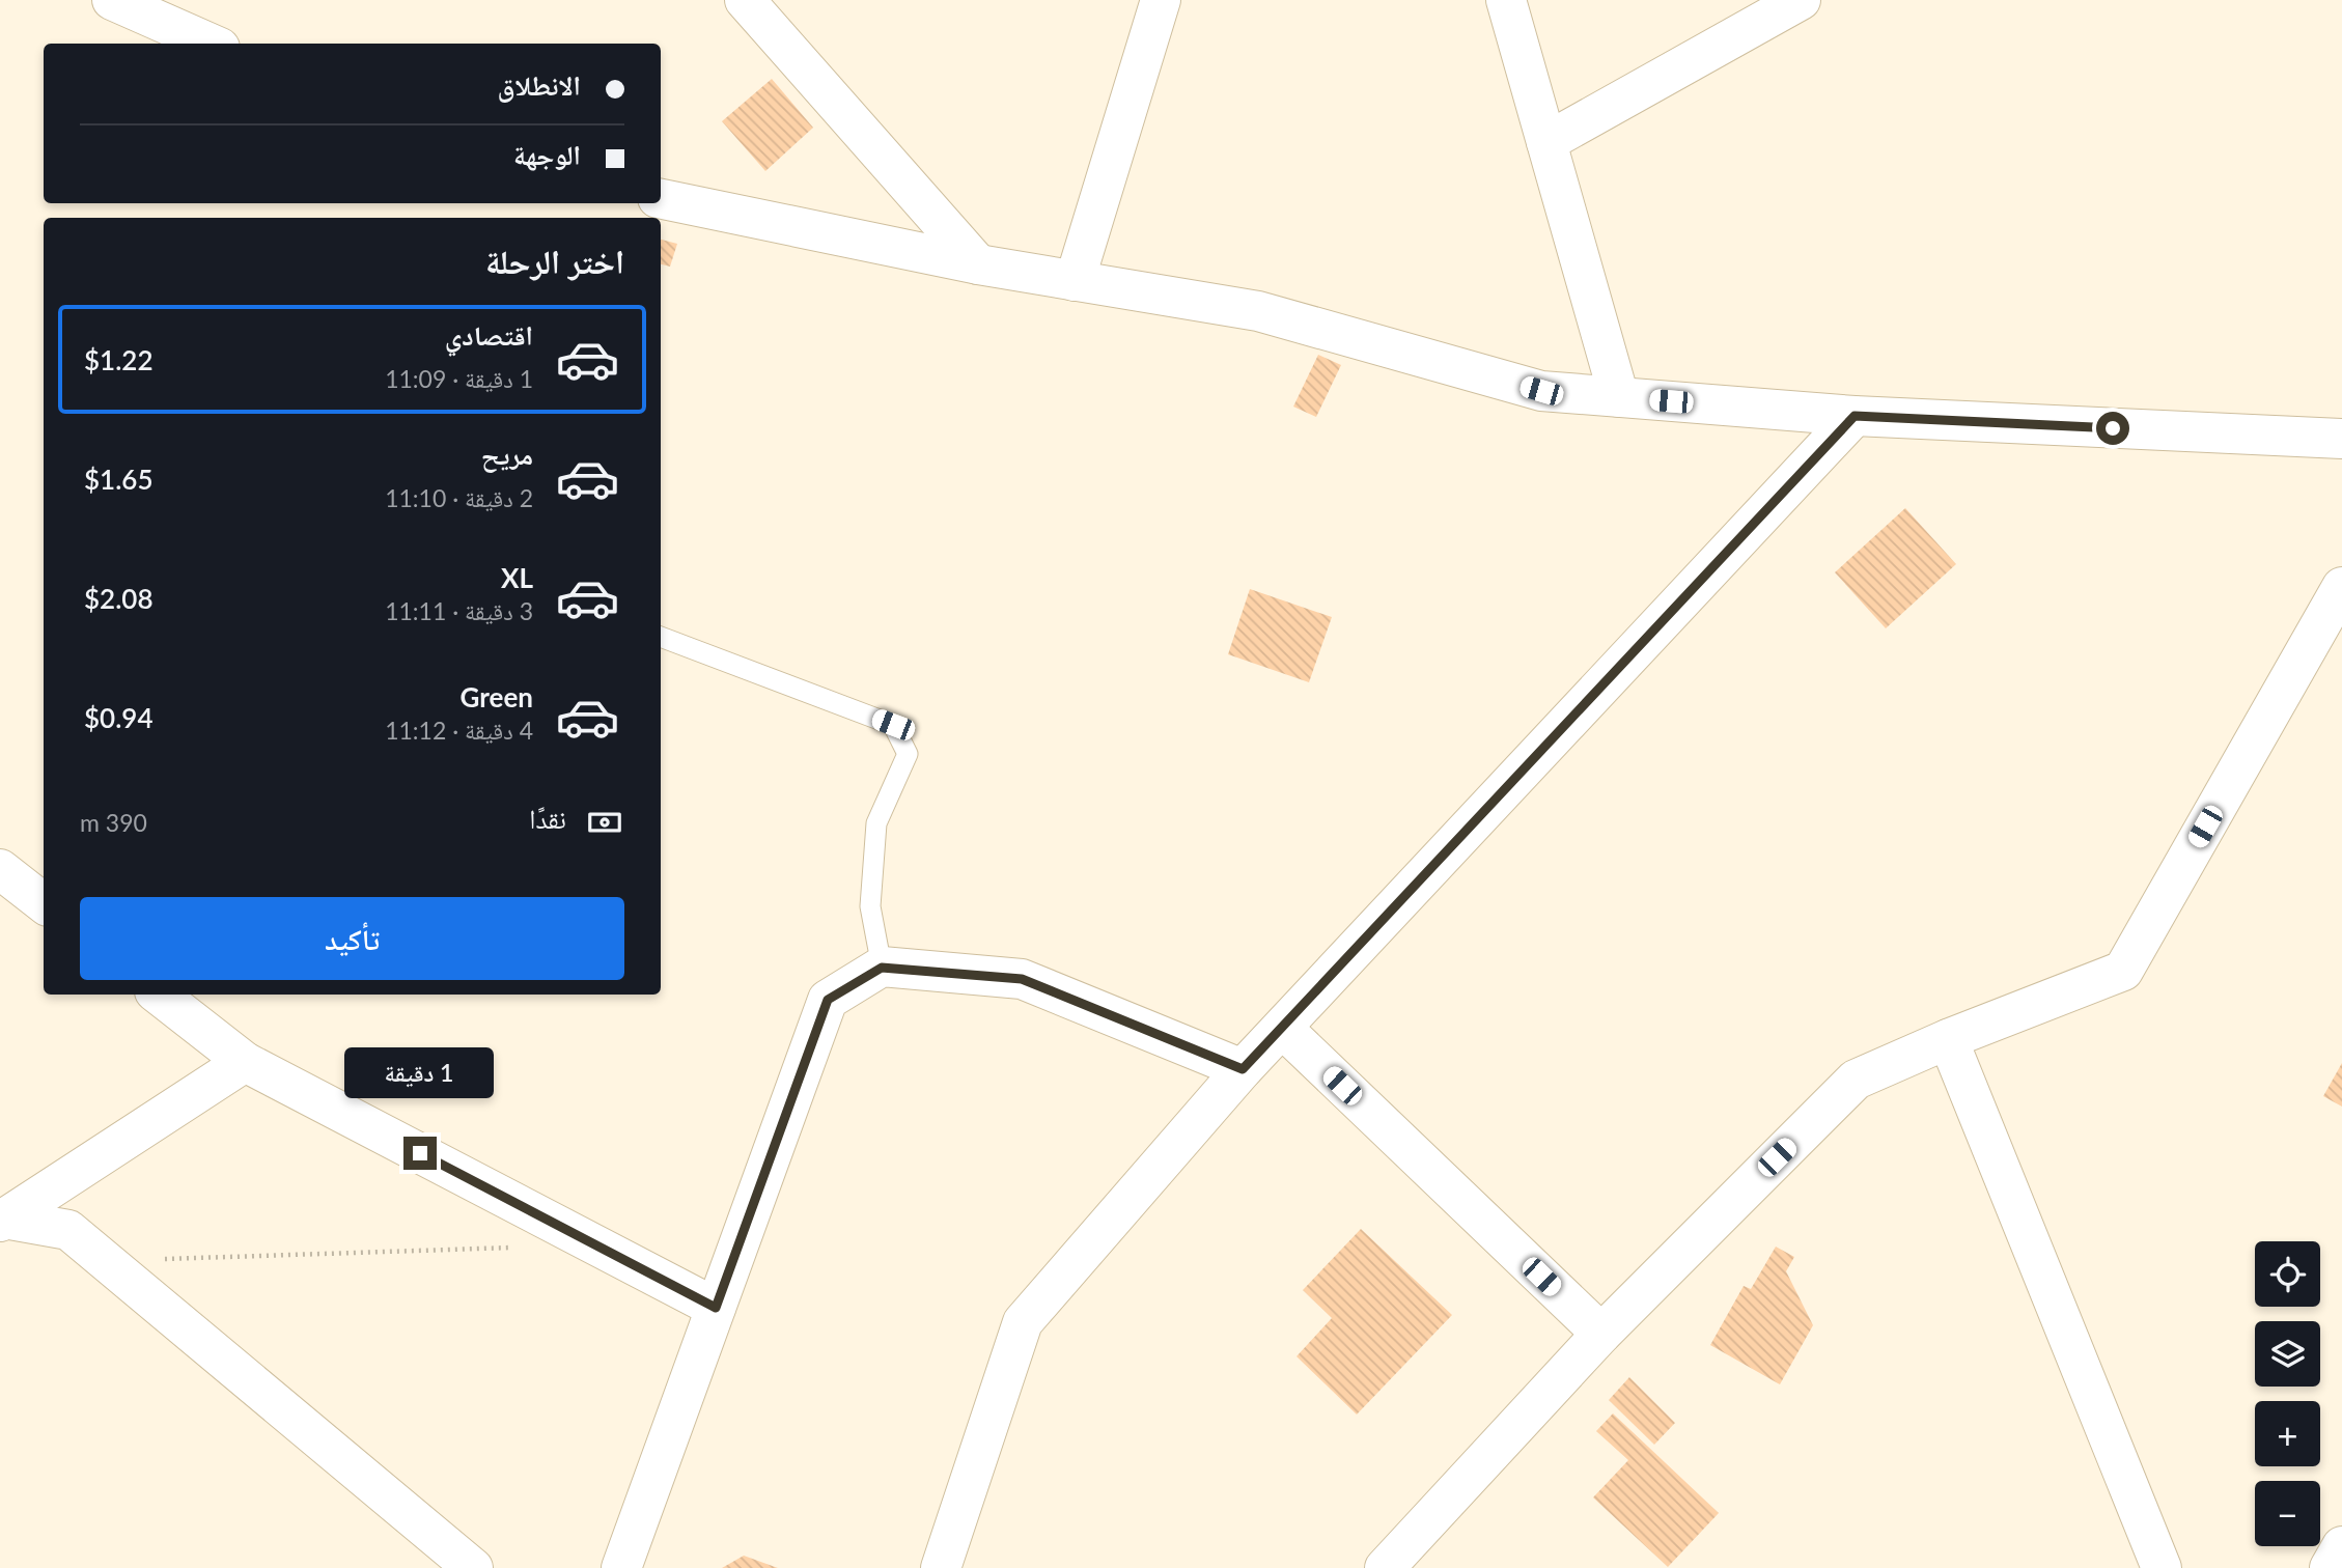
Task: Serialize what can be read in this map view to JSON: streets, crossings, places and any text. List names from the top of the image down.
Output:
{
  "page": {
    "banner": ["الانطلاق", "الوجهة"],
    "heading": "اختر الرحلة",
    "list": [
      {
        "name": "اقتصادي",
        "note": "1 دقيقة · 11:09",
        "value": "$1.22"
      },
      {
        "name": "مريح",
        "note": "2 دقيقة · 11:10",
        "value": "$1.65"
      },
      {
        "name": "XL",
        "note": "3 دقيقة · 11:11",
        "value": "$2.08"
      },
      {
        "name": "Green",
        "note": "4 دقيقة · 11:12",
        "value": "$0.94"
      }
    ],
    "pay": ["نقدًا", "390 m"],
    "buttons": "تأكيد",
    "bubble": "1 دقيقة",
    "map_buttons": ["+", "−"]
  }
}
